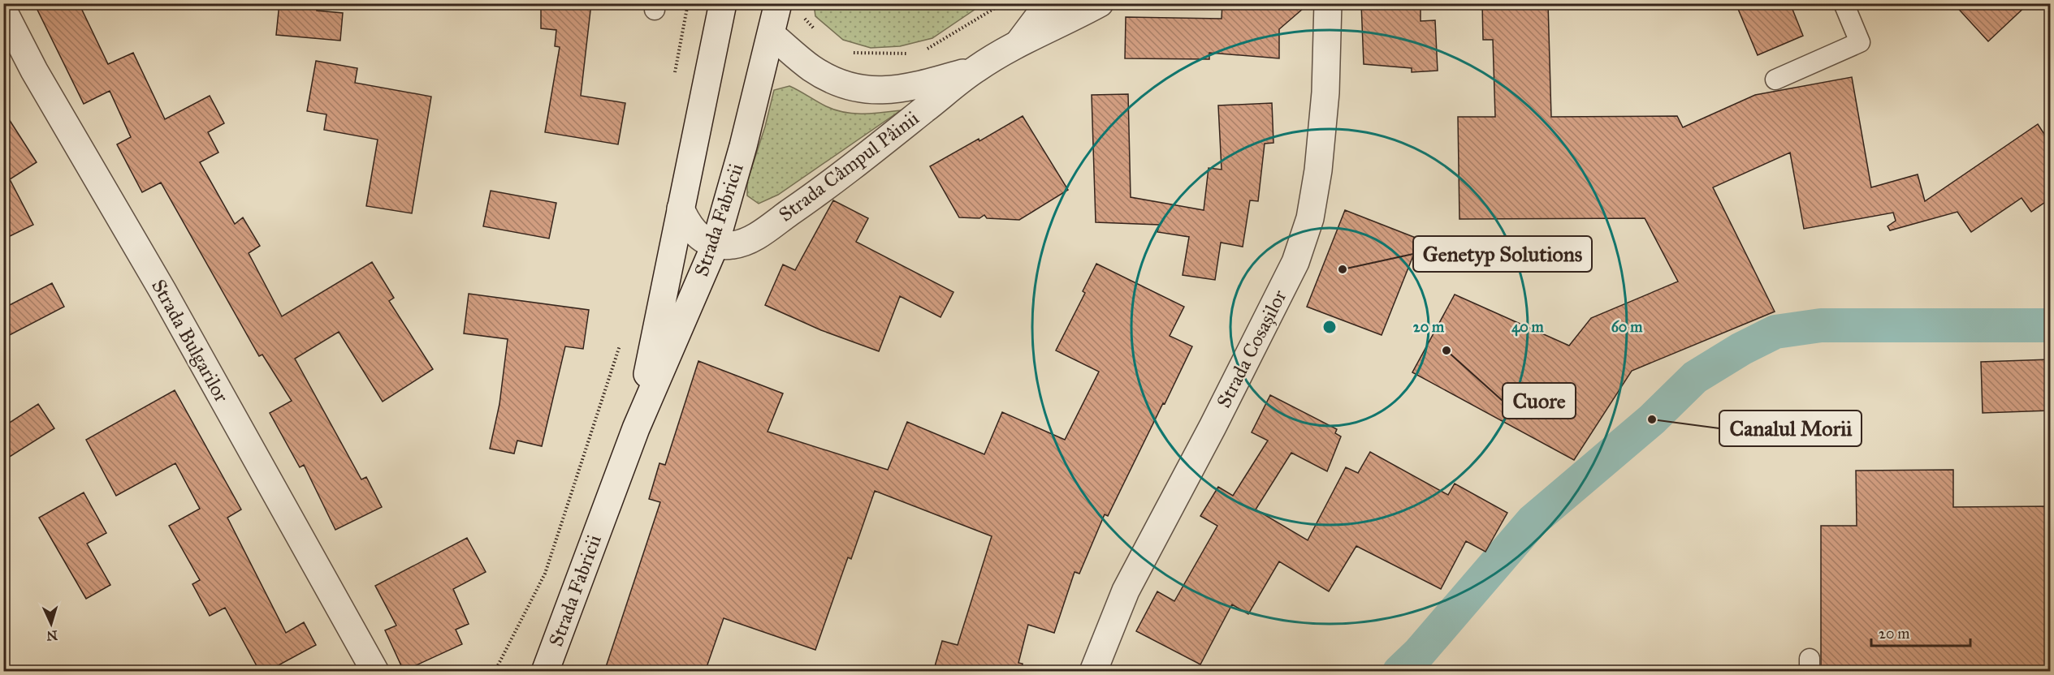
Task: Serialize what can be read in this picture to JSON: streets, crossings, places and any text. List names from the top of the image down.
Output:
{
  "streets": {
    "street": [
      "Strada Câmpul Pâinii",
      "Strada Fabricii",
      "Strada Bulgarilor",
      "Strada Cosașilor"
    ]
  },
  "crossings": [
    ["Strada Câmpul Pâinii", "Strada Fabricii"]
  ],
  "places": ["Genetyp Solutions", "Cuore", "Canalul Morii"],
  "scale_bar": "20 m",
  "north": "bottom",
  "rings": ["20 m", "40 m", "60 m"]
}
